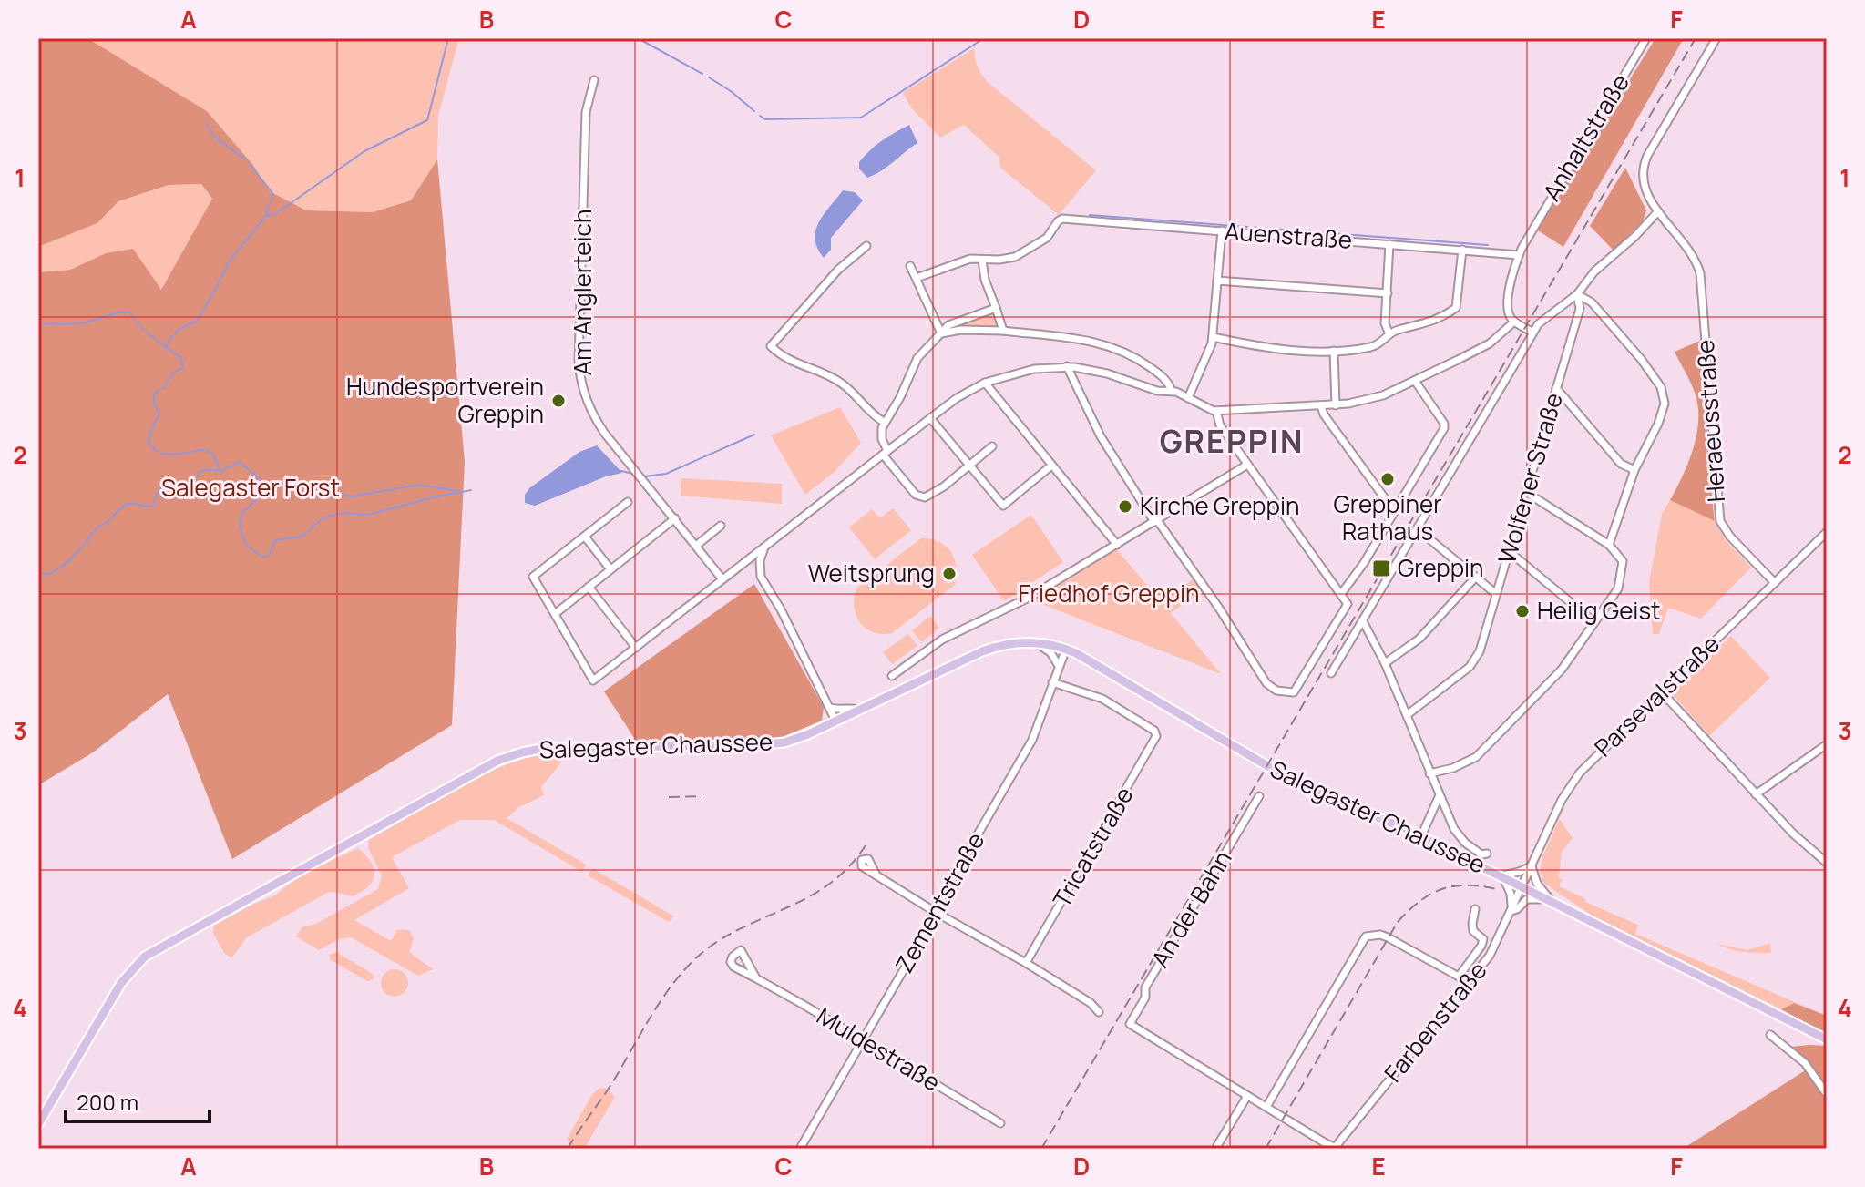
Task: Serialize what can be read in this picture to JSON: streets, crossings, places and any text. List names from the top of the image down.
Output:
{
  "streets": {
    "main road": ["Salegaster Chaussee"],
    "street": [
      "Anhaltstraße",
      "Auenstraße",
      "Am Anglerteich",
      "Heraeusstraße",
      "Wolfener Straße",
      "Parsevalstraße",
      "Tricatstraße",
      "Zementstraße",
      "An der Bahn",
      "Farbenstraße",
      "Muldestraße"
    ]
  },
  "crossings": [
    ["Anhaltstraße", "Auenstraße"],
    ["Heraeusstraße", "Parsevalstraße"],
    ["Parsevalstraße", "Salegaster Chaussee"],
    ["Parsevalstraße", "Farbenstraße"],
    ["Salegaster Chaussee", "Zementstraße"],
    ["Salegaster Chaussee", "Farbenstraße"],
    ["Tricatstraße", "Zementstraße"],
    ["Zementstraße", "Muldestraße"]
  ],
  "districts": ["GREPPIN"],
  "parks": ["Salegaster Forst", "Friedhof Greppin"],
  "places": {
    "other": [
      "Hundesportverein Greppin",
      "Greppiner Rathaus",
      "Kirche Greppin",
      "Weitsprung",
      "Heilig Geist"
    ],
    "transit": ["Greppin"]
  },
  "scale_bar": "200 m",
  "grid": {
    "columns": [
      "A",
      "B",
      "C",
      "D",
      "E",
      "F"
    ],
    "rows": [
      "1",
      "2",
      "3",
      "4"
    ]
  }
}
